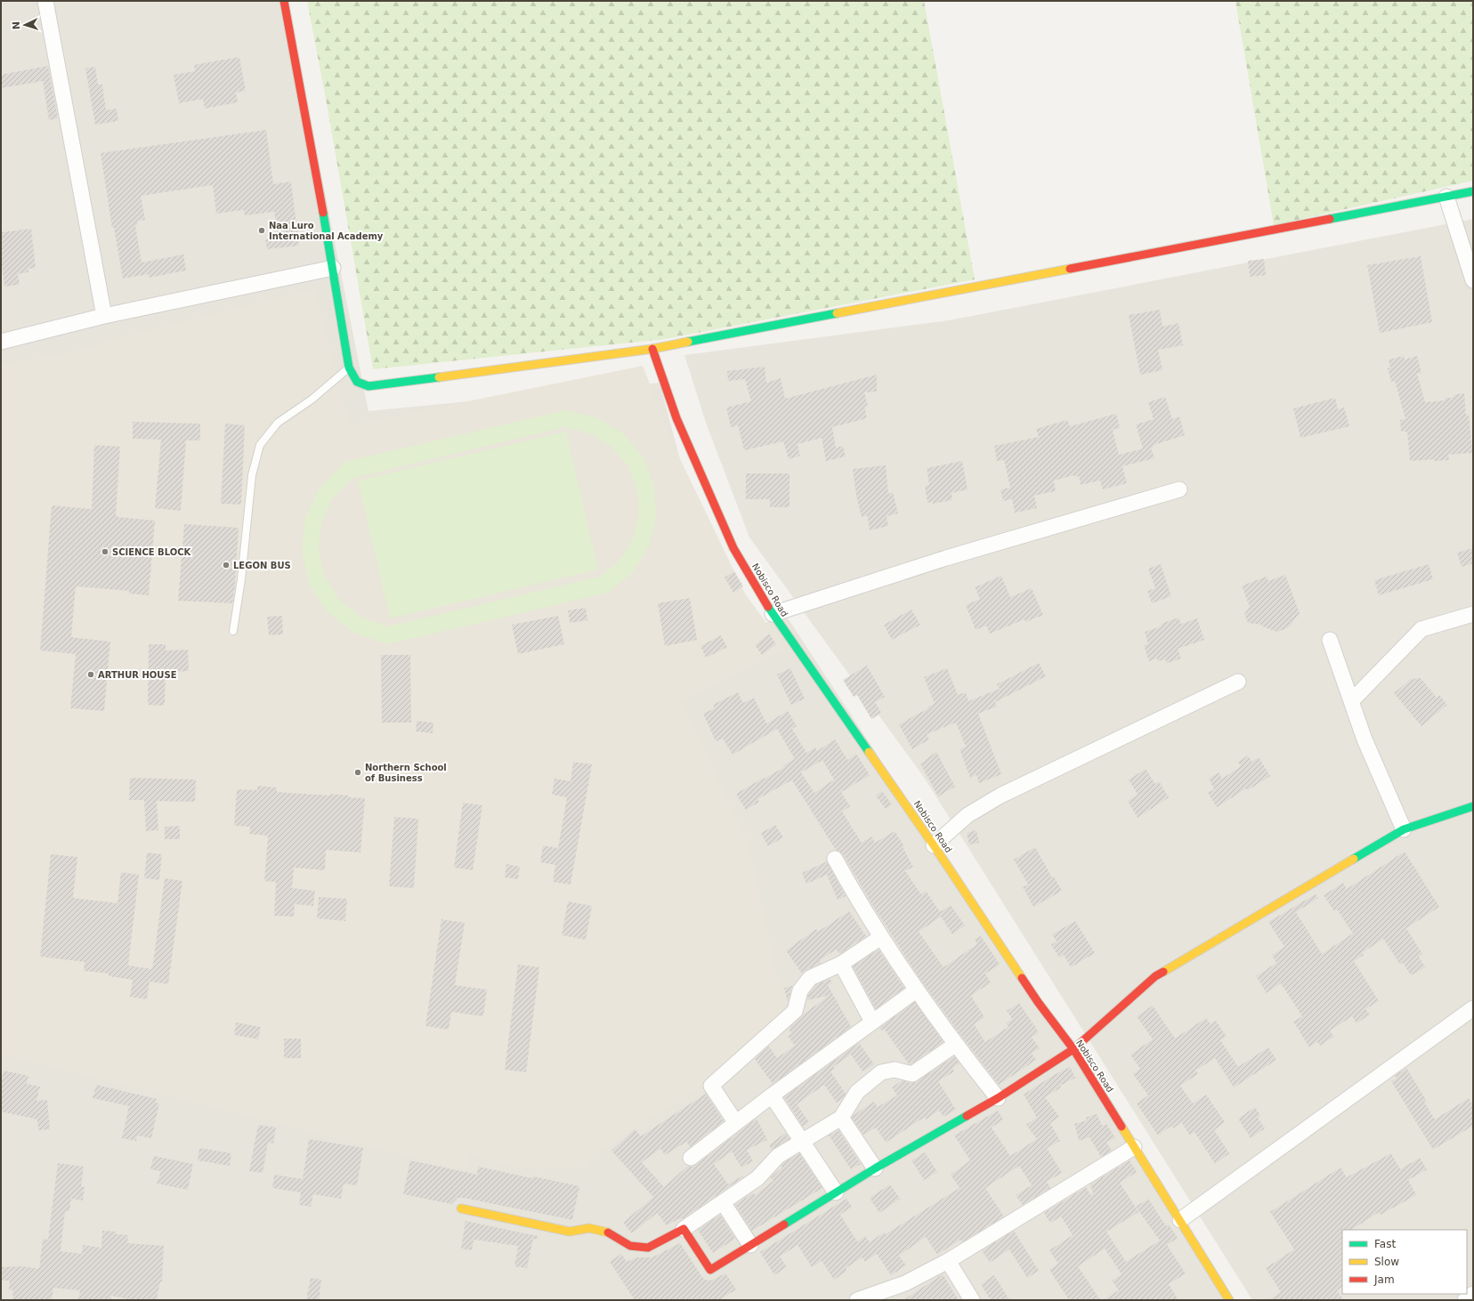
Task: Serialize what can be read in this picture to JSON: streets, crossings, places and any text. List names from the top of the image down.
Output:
{
  "streets": {
    "street": ["Nobisco Road"]
  },
  "places": [
    "Naa Luro International Academy",
    "SCIENCE BLOCK",
    "LEGON BUS",
    "ARTHUR HOUSE",
    "Northern School of Business"
  ],
  "legend": ["Fast", "Slow", "Jam"],
  "north": "left"
}
